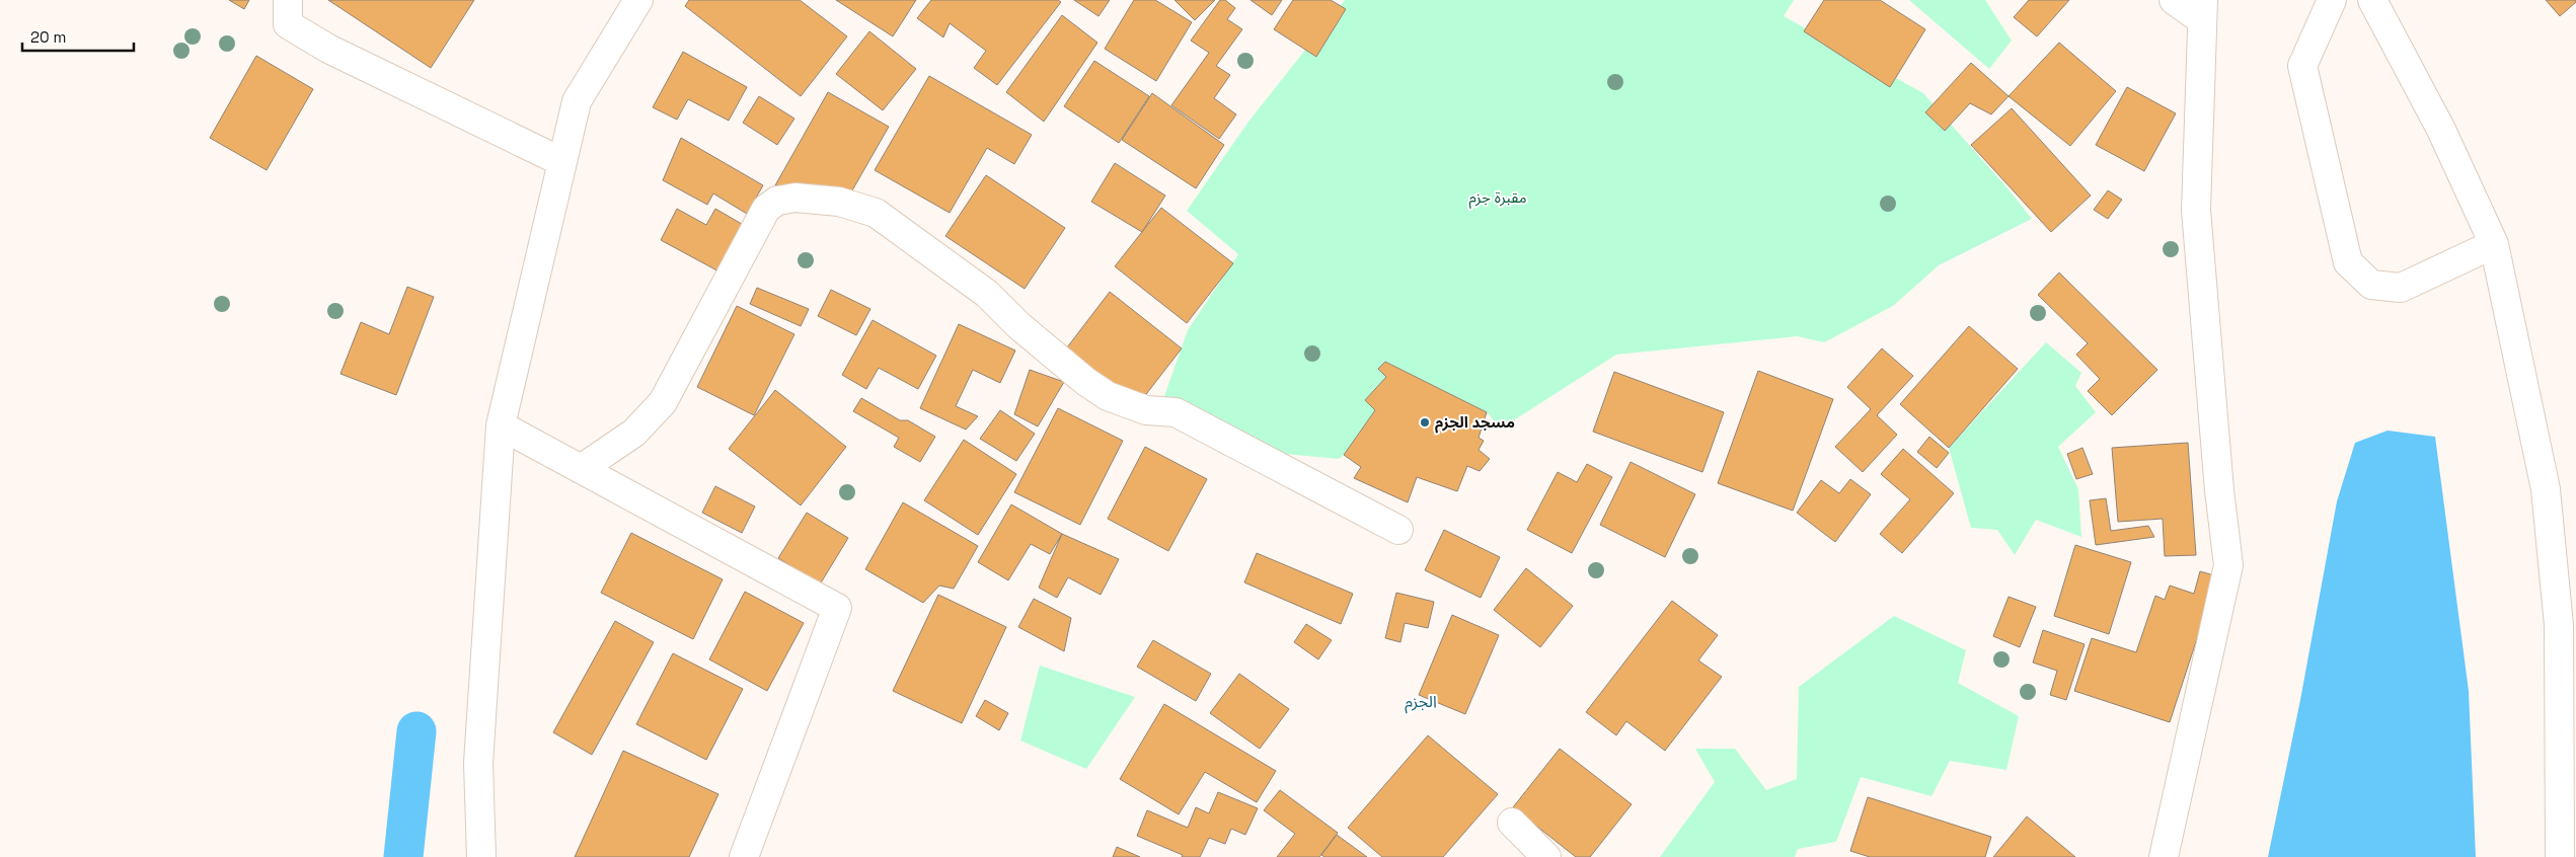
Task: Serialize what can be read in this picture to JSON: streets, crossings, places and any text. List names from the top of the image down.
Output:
{
  "districts": ["الجزم"],
  "parks": ["مقبرة جزم"],
  "places": ["مسجد الجزم"],
  "scale_bar": "20 m"
}
